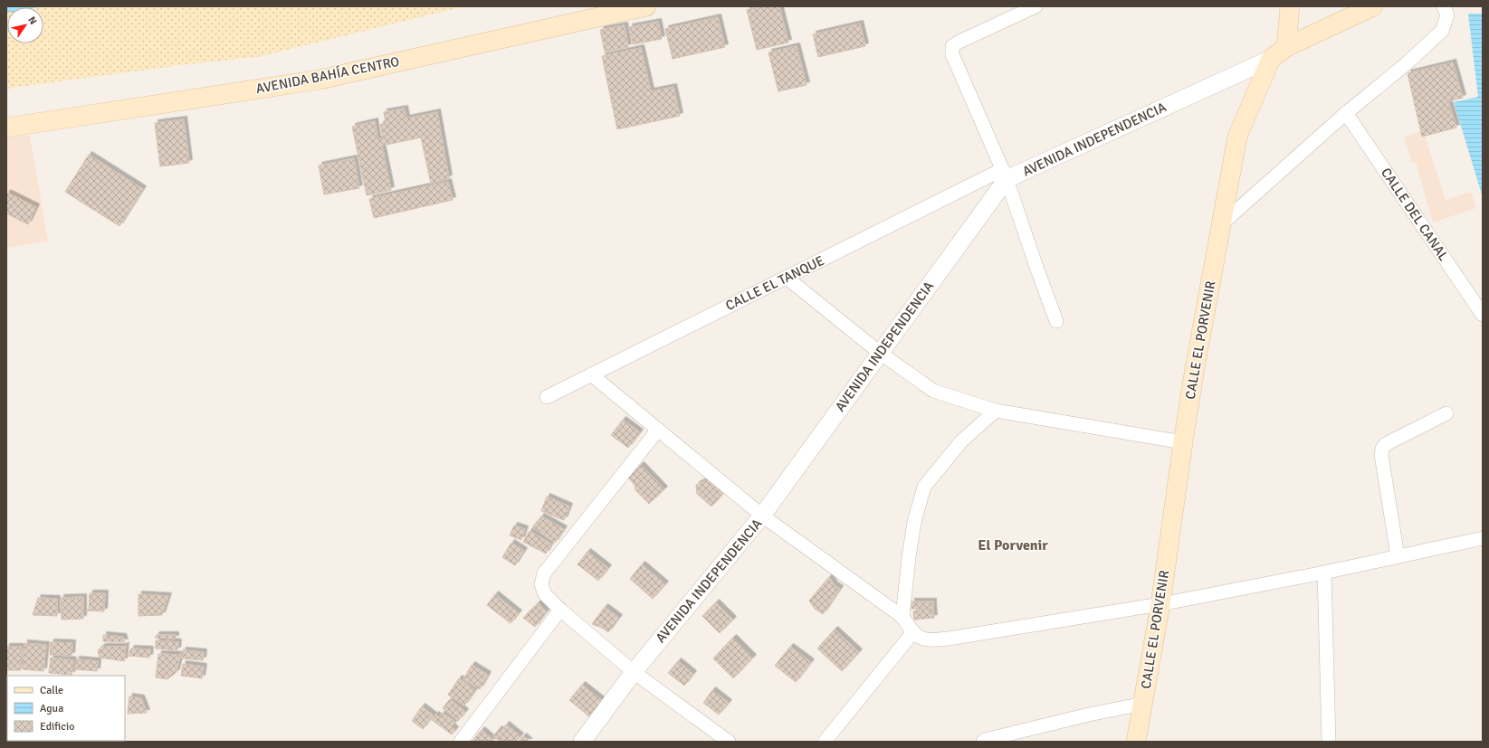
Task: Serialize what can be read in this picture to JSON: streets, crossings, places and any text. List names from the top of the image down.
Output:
{
  "streets": {
    "main road": ["AVENIDA BAHÍA CENTRO", "CALLE EL PORVENIR"],
    "street": ["AVENIDA INDEPENDENCIA", "CALLE DEL CANAL", "CALLE EL TANQUE"]
  },
  "crossings": [
    ["AVENIDA INDEPENDENCIA", "CALLE EL TANQUE"],
    ["AVENIDA INDEPENDENCIA", "CALLE EL PORVENIR"]
  ],
  "districts": ["El Porvenir"],
  "legend": ["Calle", "Agua", "Edificio"],
  "north": "top right"
}
